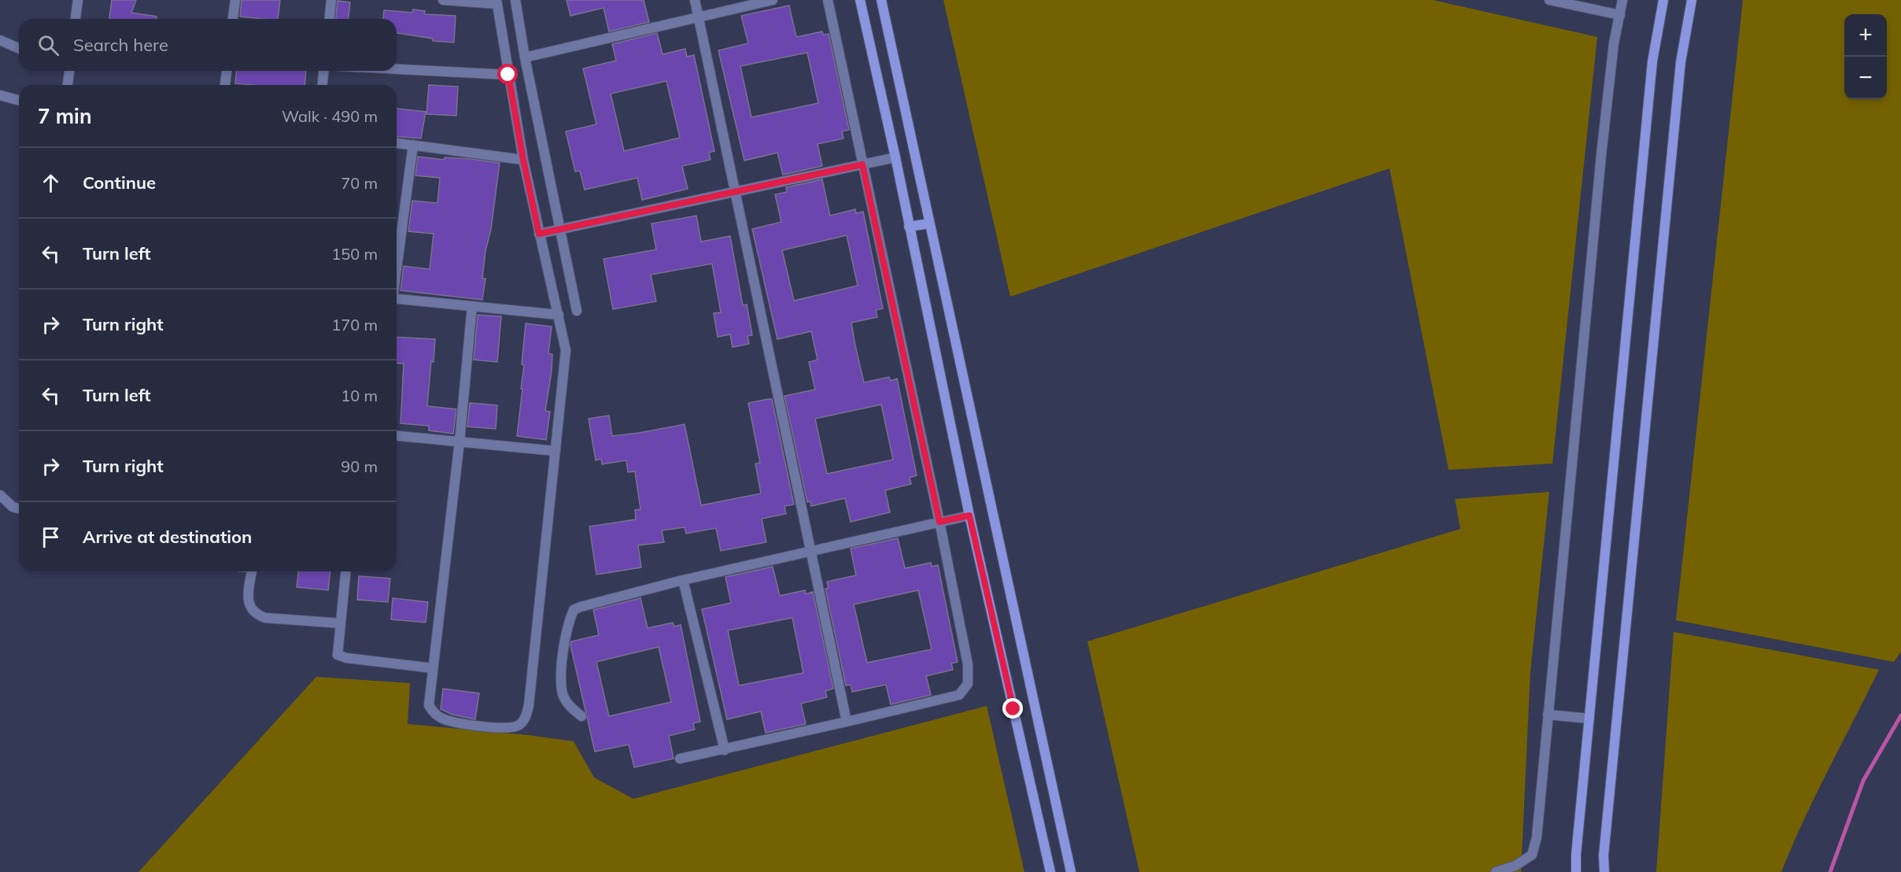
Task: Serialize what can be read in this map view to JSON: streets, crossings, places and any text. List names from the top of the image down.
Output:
{
  "page": {
    "map_buttons": ["+", "−"],
    "search": "Search here",
    "heading": ["7 min", "Walk · 490 m"],
    "list": [
      ["Continue", "70 m"],
      ["Turn left", "150 m"],
      ["Turn right", "170 m"],
      ["Turn left", "10 m"],
      ["Turn right", "90 m"],
      "Arrive at destination"
    ]
  }
}
